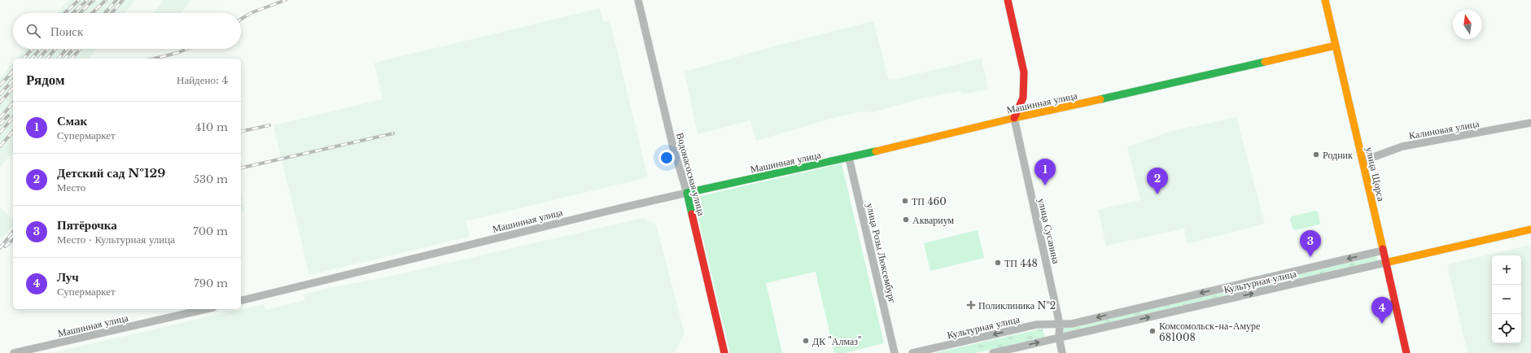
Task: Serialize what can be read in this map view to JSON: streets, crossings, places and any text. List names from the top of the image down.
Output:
{
  "streets": {
    "street": [
      "Машинная улица",
      "Калиновая улица",
      "Водонасосная улица",
      "улица Щорса",
      "улица Сусанина",
      "улица Розы Люксембург",
      "Культурная улица"
    ]
  },
  "crossings": [
    ["Машинная улица", "Водонасосная улица"],
    ["Машинная улица", "улица Щорса"],
    ["Машинная улица", "улица Сусанина"],
    ["Машинная улица", "улица Розы Люксембург"],
    ["Калиновая улица", "улица Щорса"],
    ["улица Щорса", "Культурная улица"],
    ["улица Сусанина", "Культурная улица"]
  ],
  "places": {
    "other": [
      "Родник",
      "ТП 460",
      "Аквариум",
      "ТП 448",
      "Комсомольск-на-Амуре 681008",
      "ДК \"Алмаз\""
    ],
    "health": ["Поликлиника №2"]
  },
  "north": "top",
  "page": {
    "search": "Поиск",
    "heading": ["Рядом", "Найдено: 4"],
    "list": [
      {
        "mark": "1",
        "name": "Смак",
        "note": "Супермаркет",
        "value": "410 m"
      },
      {
        "mark": "2",
        "name": "Детский сад №129",
        "note": "Место",
        "value": "530 m"
      },
      {
        "mark": "3",
        "name": "Пятёрочка",
        "note": "Место · Культурная улица",
        "value": "700 m"
      },
      {
        "mark": "4",
        "name": "Луч",
        "note": "Супермаркет",
        "value": "790 m"
      }
    ],
    "pins": [
      "1",
      "2",
      "3",
      "4"
    ],
    "map_buttons": ["+", "−"]
  }
}
